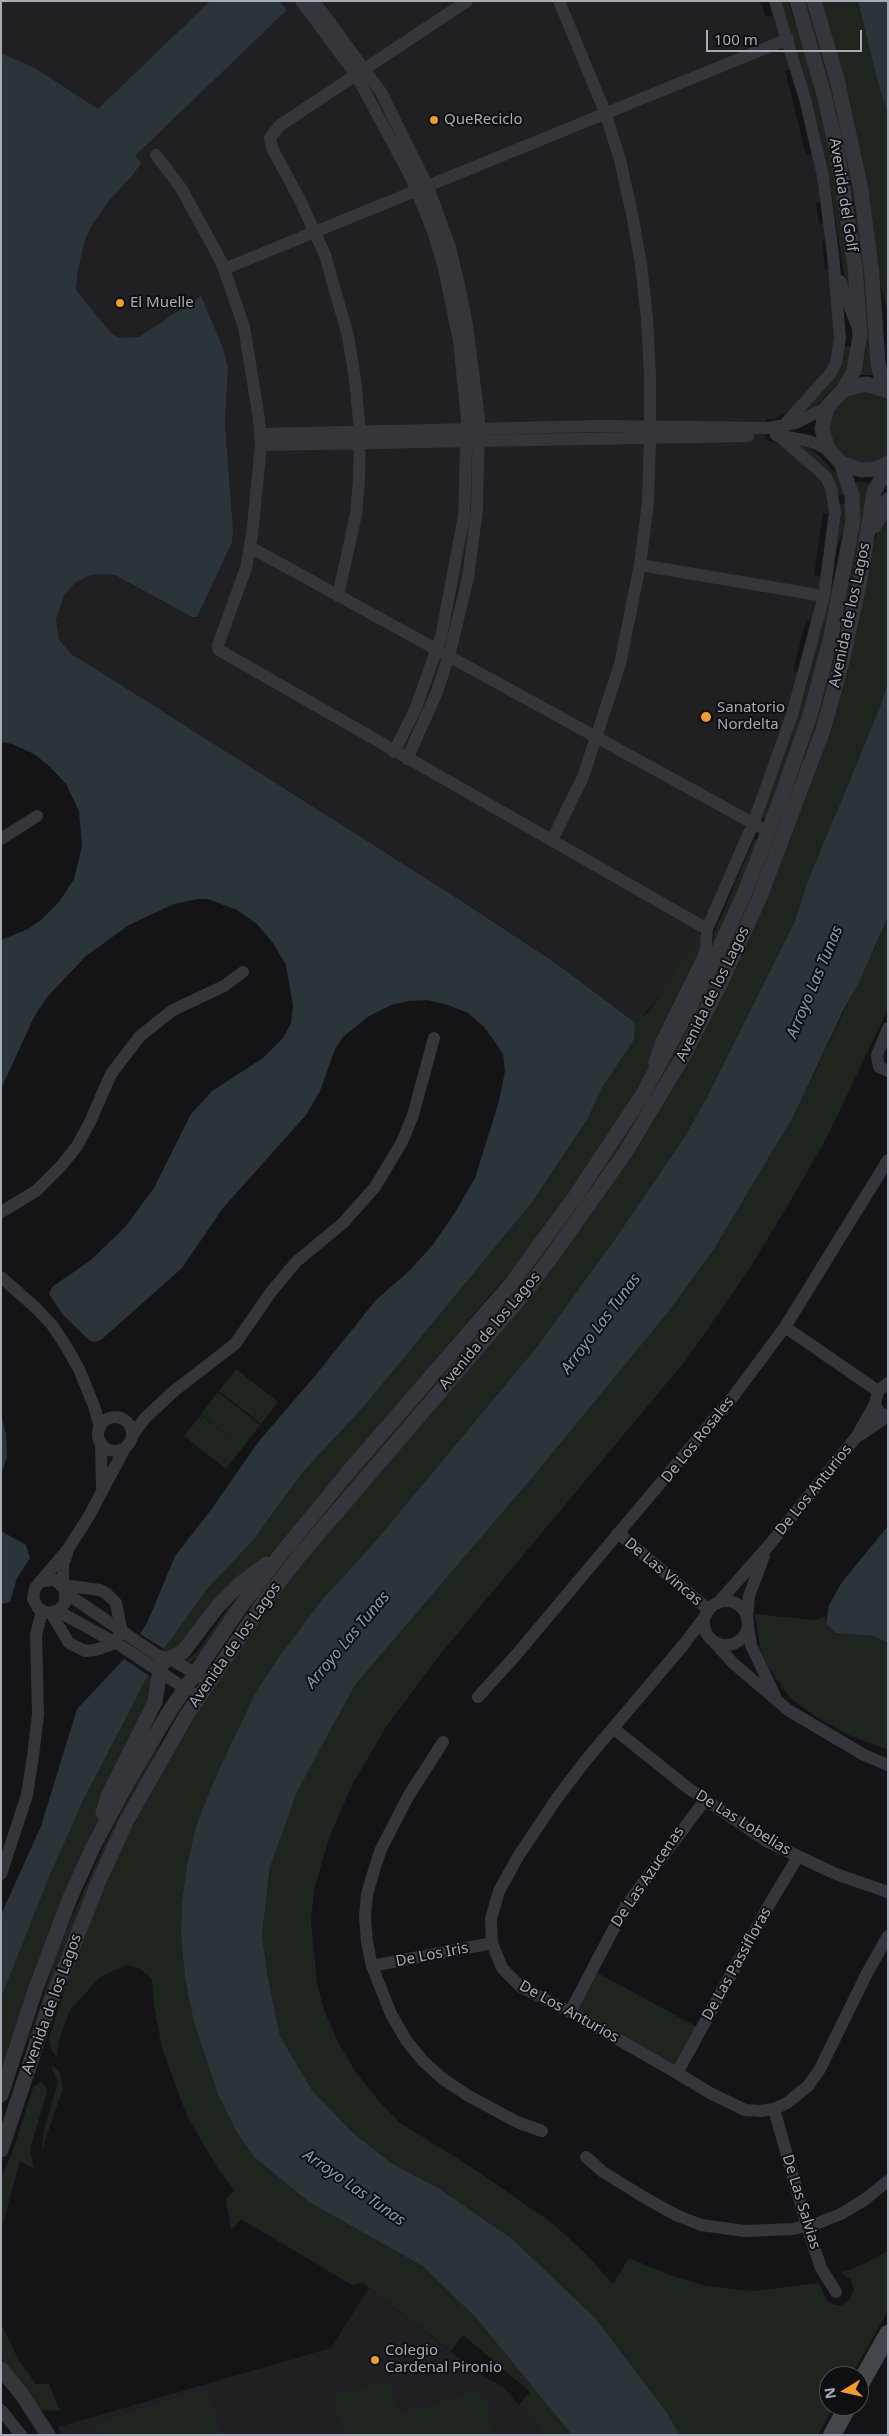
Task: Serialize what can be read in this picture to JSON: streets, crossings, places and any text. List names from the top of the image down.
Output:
{
  "streets": {
    "street": [
      "Avenida del Golf",
      "Avenida de los Lagos",
      "De Los Rosales",
      "De Los Anturios",
      "De Las Vincas",
      "De Las Lobelias",
      "De Las Azucenas",
      "De Los Iris",
      "De Las Passifloras",
      "De Las Salvias"
    ]
  },
  "crossings": [
    ["De Los Rosales", "De Las Vincas"],
    ["De Los Anturios", "De Las Vincas"],
    ["De Los Anturios", "De Las Lobelias"],
    ["De Los Anturios", "De Las Azucenas"],
    ["De Los Anturios", "De Los Iris"],
    ["De Los Anturios", "De Las Passifloras"],
    ["De Los Anturios", "De Las Salvias"],
    ["De Las Lobelias", "De Las Azucenas"],
    ["De Las Lobelias", "De Las Passifloras"]
  ],
  "water": ["Arroyo Las Tunas"],
  "places": [
    "QueReciclo",
    "El Muelle",
    "Sanatorio Nordelta",
    "Colegio Cardenal Pironio"
  ],
  "scale_bar": "100 m",
  "north": "left"
}
